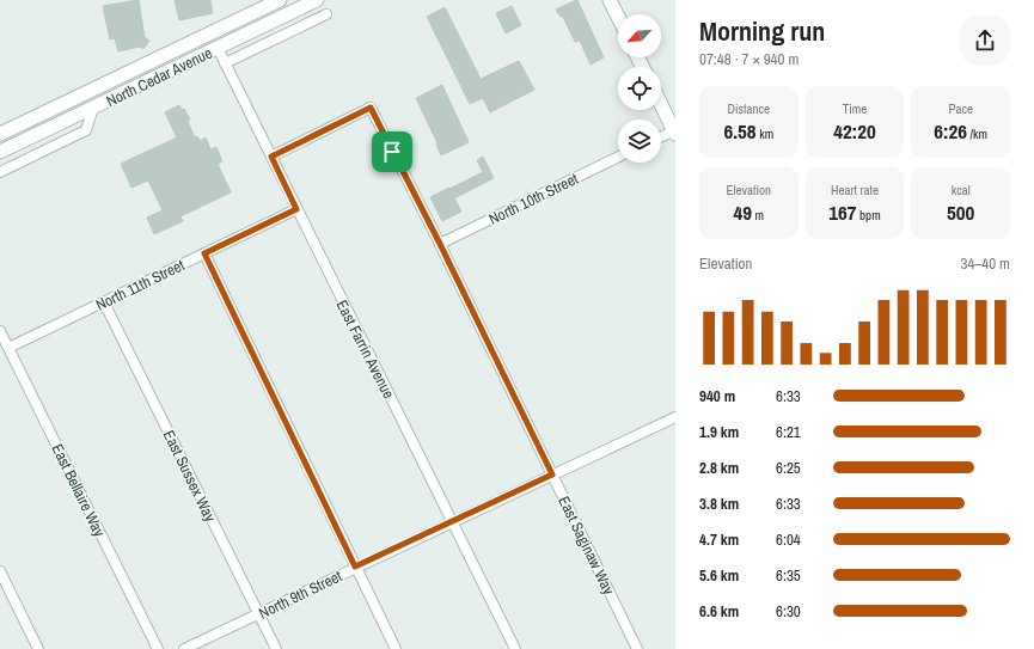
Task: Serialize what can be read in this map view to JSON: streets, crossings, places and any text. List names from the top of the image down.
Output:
{
  "streets": {
    "main road": ["North Cedar Avenue"],
    "street": [
      "North 10th Street",
      "North 11th Street",
      "East Farrin Avenue",
      "East Sussex Way",
      "East Bellaire Way",
      "East Saginaw Way",
      "North 9th Street"
    ]
  },
  "crossings": [
    ["North Cedar Avenue", "East Farrin Avenue"],
    ["North 10th Street", "East Saginaw Way"],
    ["North 11th Street", "East Farrin Avenue"],
    ["North 11th Street", "East Sussex Way"],
    ["North 11th Street", "East Bellaire Way"],
    ["East Farrin Avenue", "East Saginaw Way"],
    ["East Farrin Avenue", "North 9th Street"],
    ["East Sussex Way", "North 9th Street"],
    ["East Saginaw Way", "North 9th Street"]
  ],
  "north": "bottom left",
  "page": {
    "heading": ["Morning run", "07:48 · 7 × 940 m"],
    "stats": [
      ["Distance", "6.58 km"],
      ["Time", "42:20"],
      ["Pace", "6:26 /km"],
      ["Elevation", "49 m"],
      ["Heart rate", "167 bpm"],
      ["kcal", "500"]
    ],
    "chart": ["Elevation", "34–40 m"],
    "list": [
      {
        "name": "940 m",
        "note": "6:33"
      },
      {
        "name": "1.9 km",
        "note": "6:21"
      },
      {
        "name": "2.8 km",
        "note": "6:25"
      },
      {
        "name": "3.8 km",
        "note": "6:33"
      },
      {
        "name": "4.7 km",
        "note": "6:04"
      },
      {
        "name": "5.6 km",
        "note": "6:35"
      },
      {
        "name": "6.6 km",
        "note": "6:30"
      }
    ]
  }
}
